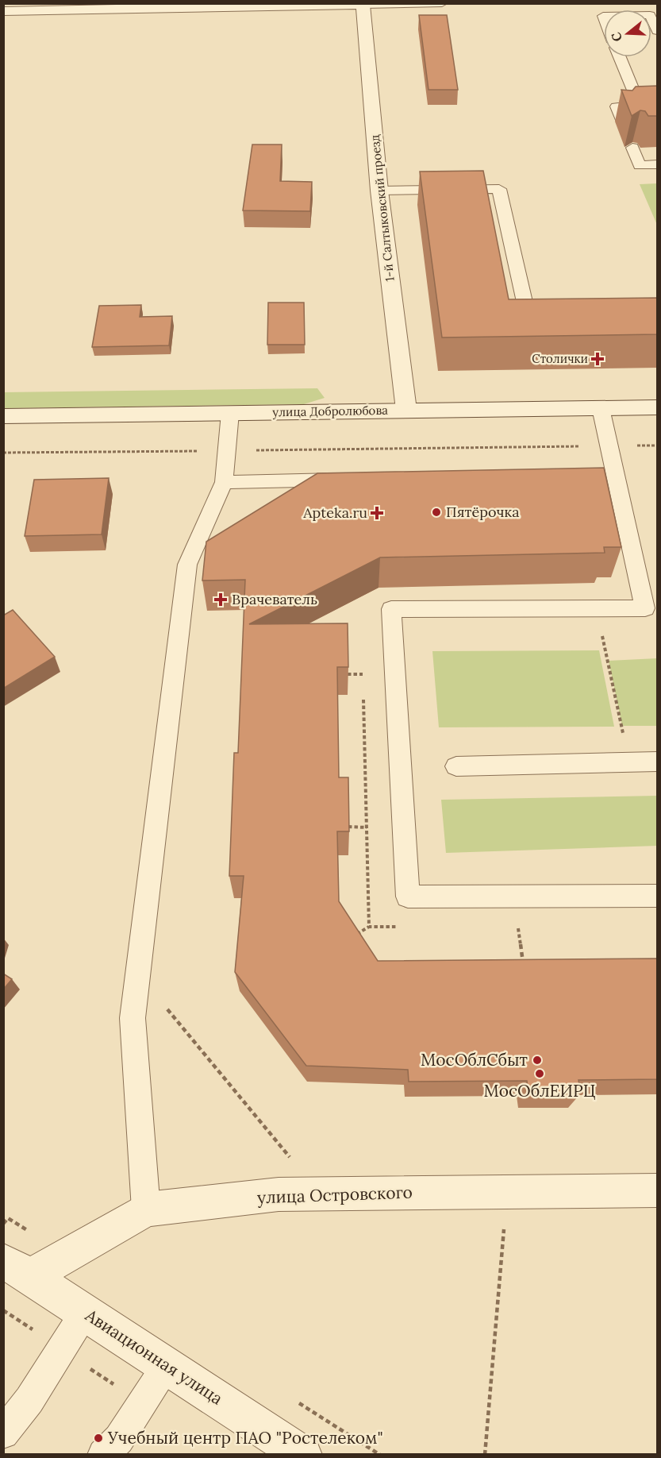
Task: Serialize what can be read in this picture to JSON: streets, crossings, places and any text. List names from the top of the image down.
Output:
{
  "streets": {
    "street": [
      "1-й Салтыковский проезд",
      "улица Добролюбова",
      "улица Островского",
      "Авиационная улица"
    ]
  },
  "crossings": [
    ["1-й Салтыковский проезд", "улица Добролюбова"],
    ["улица Островского", "Авиационная улица"]
  ],
  "places": {
    "health": ["Столички", "Apteka.ru", "Врачеватель"],
    "other": [
      "Пятёрочка",
      "МосОблСбыт",
      "МосОблЕИРЦ",
      "Учебный центр ПАО \"Ростелеком\""
    ]
  },
  "north": "left"
}
